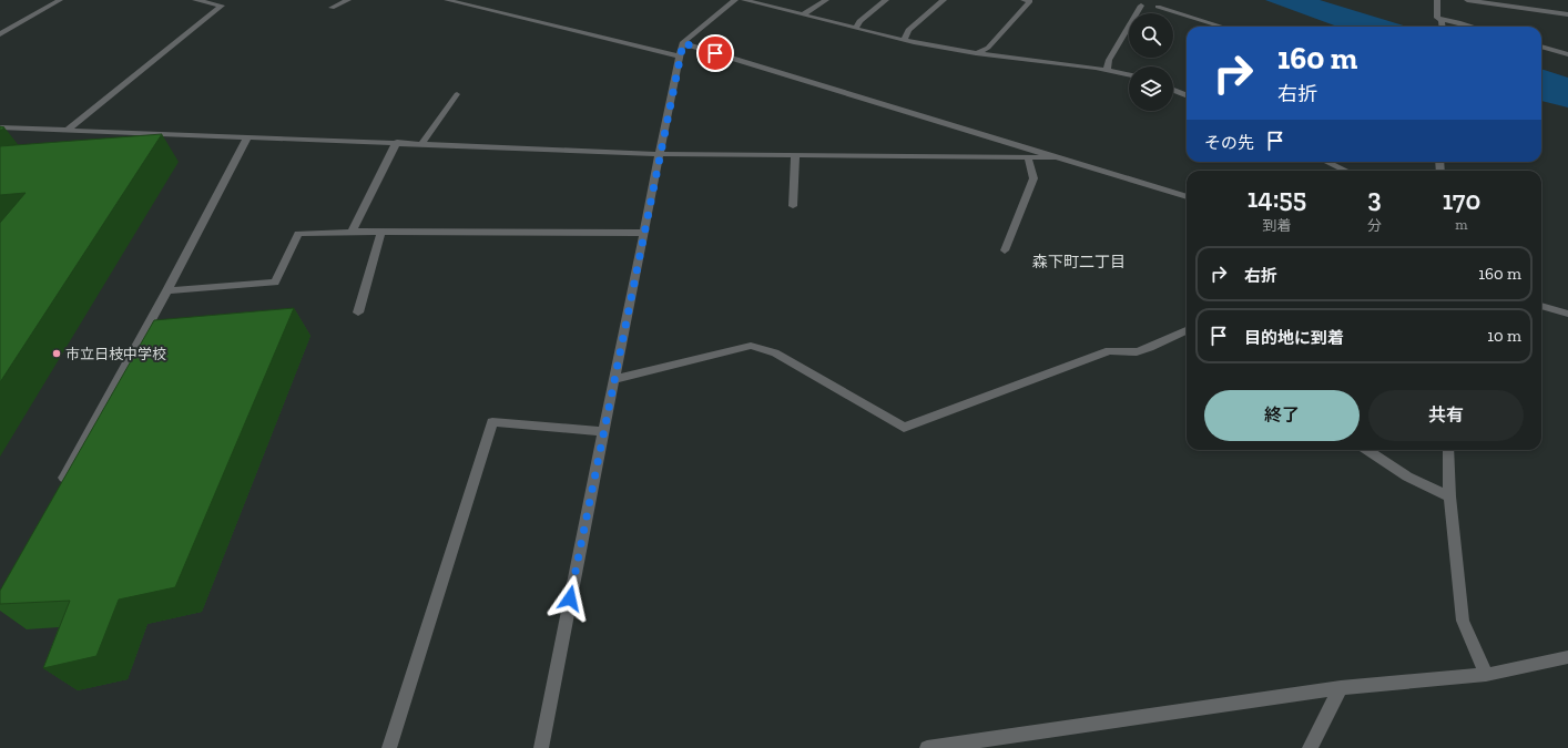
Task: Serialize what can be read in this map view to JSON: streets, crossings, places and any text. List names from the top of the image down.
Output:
{
  "districts": ["森下町二丁目"],
  "places": ["市立日枝中学校"],
  "page": {
    "turn": ["160 m", "右折"],
    "then": "その先",
    "eta": [
      "14:55",
      "到着",
      "3",
      "分",
      "170",
      "m"
    ],
    "list": [
      {
        "name": "右折",
        "value": "160 m"
      },
      {
        "name": "目的地に到着",
        "value": "10 m"
      }
    ],
    "buttons": ["終了", "共有"]
  }
}
